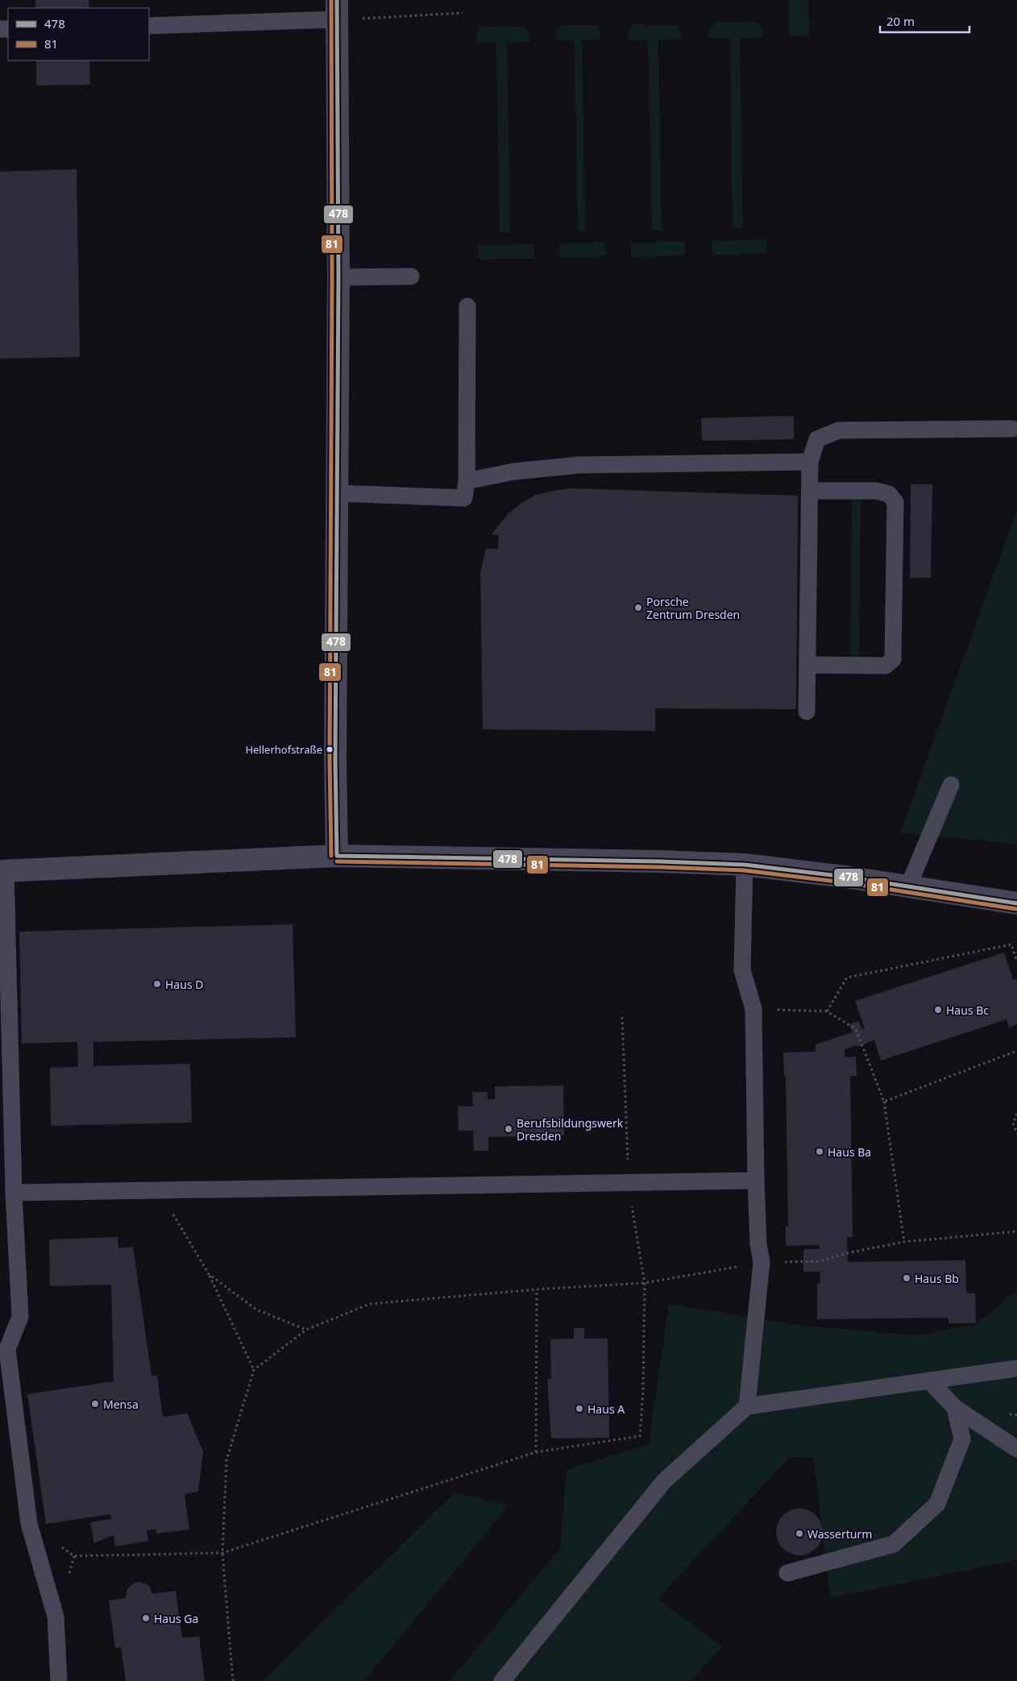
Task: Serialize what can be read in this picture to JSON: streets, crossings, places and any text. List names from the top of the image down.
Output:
{
  "places": [
    "Porsche Zentrum Dresden",
    "Hellerhofstraße",
    "Haus D",
    "Haus Bc",
    "Berufsbildungswerk Dresden",
    "Haus Ba",
    "Haus Bb",
    "Mensa",
    "Haus A",
    "Wasserturm",
    "Haus Ga"
  ],
  "lines": ["transit line 478", "transit line 81"],
  "legend": ["478", "81"],
  "scale_bar": "20 m"
}
